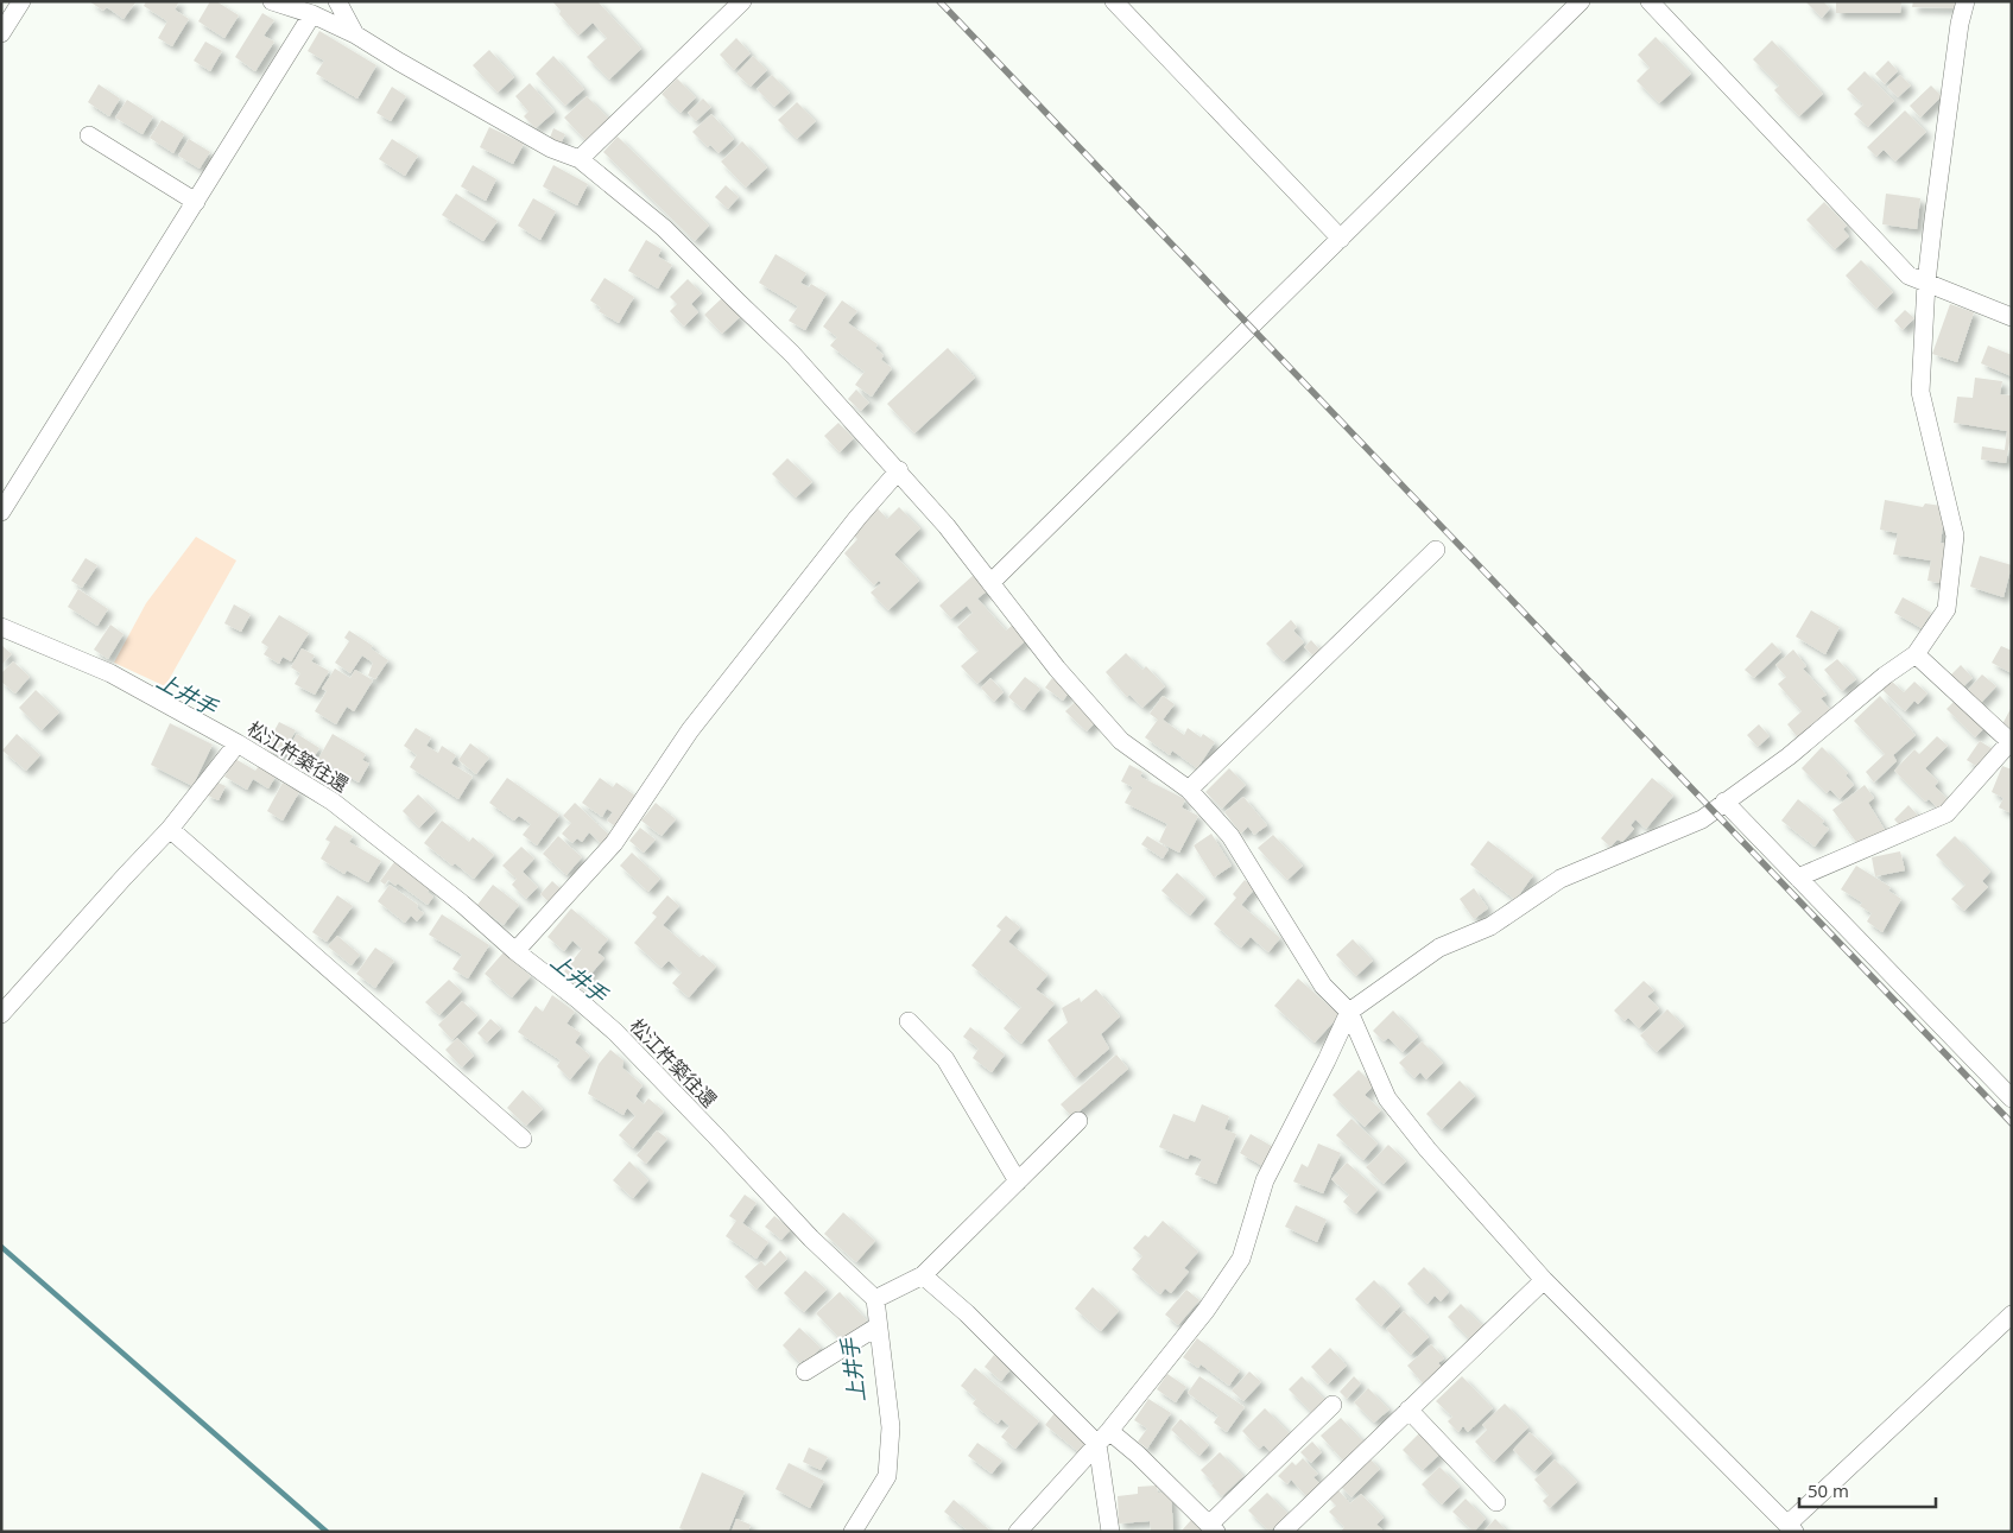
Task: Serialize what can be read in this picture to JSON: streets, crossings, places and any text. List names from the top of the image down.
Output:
{
  "streets": {
    "street": ["松江杵築往還"]
  },
  "water": ["上井手"],
  "scale_bar": "50 m"
}
